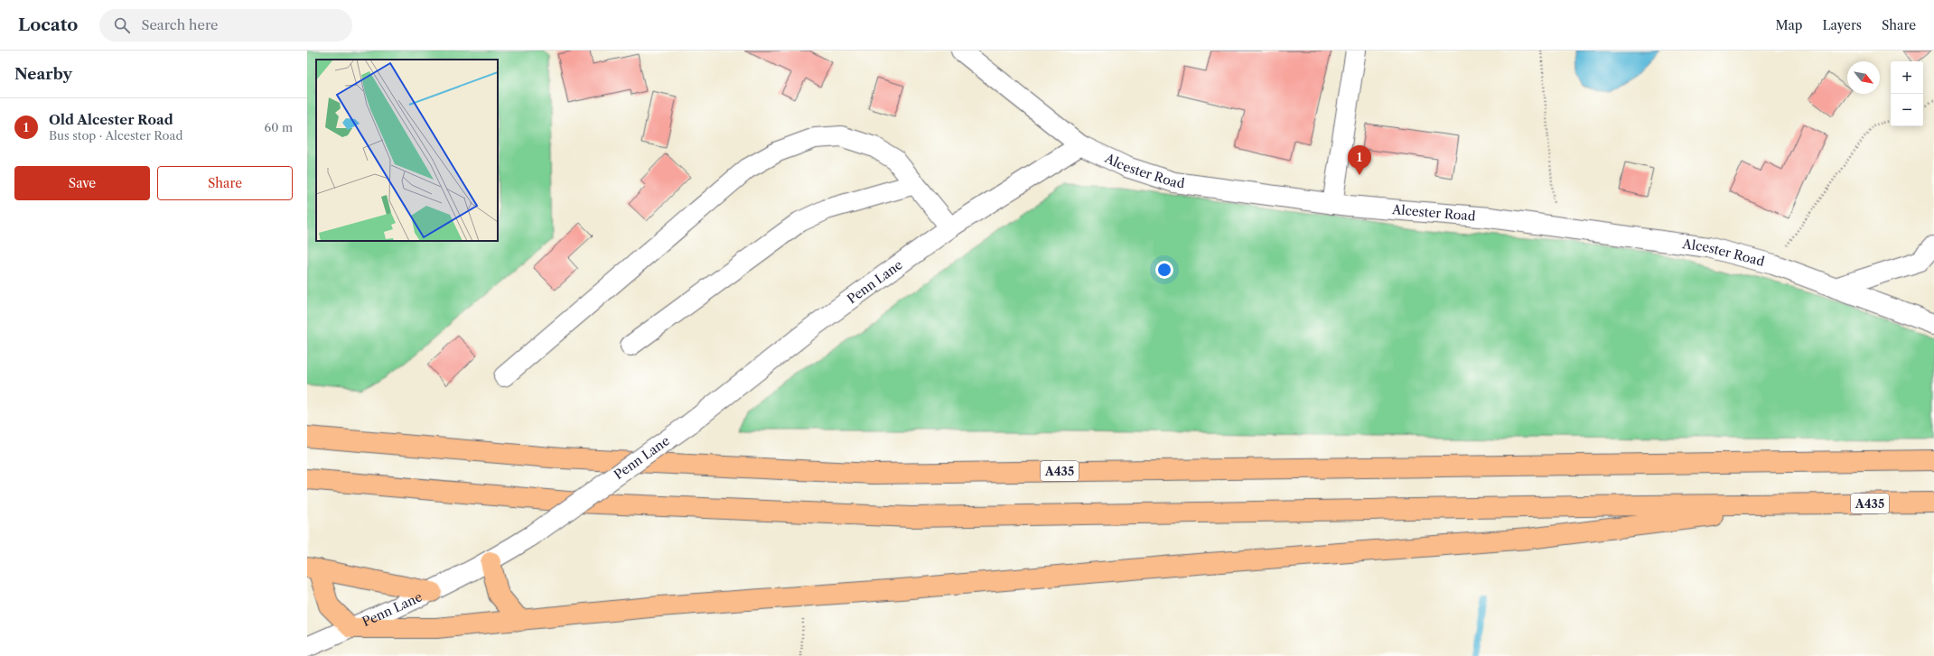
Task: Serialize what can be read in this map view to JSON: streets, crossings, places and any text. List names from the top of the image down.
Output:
{
  "streets": {
    "highway": ["A435"],
    "street": ["Alcester Road", "Penn Lane"]
  },
  "crossings": [
    ["Alcester Road", "Penn Lane"]
  ],
  "north": "bottom right",
  "page": {
    "header": "Locato",
    "search": "Search here",
    "nav": ["Map", "Layers", "Share"],
    "heading": "Nearby",
    "map_buttons": ["+", "−"],
    "list": [
      {
        "mark": "1",
        "name": "Old Alcester Road",
        "note": "Bus stop · Alcester Road",
        "value": "60 m"
      }
    ],
    "pins": "1",
    "buttons": ["Save", "Share"]
  }
}
